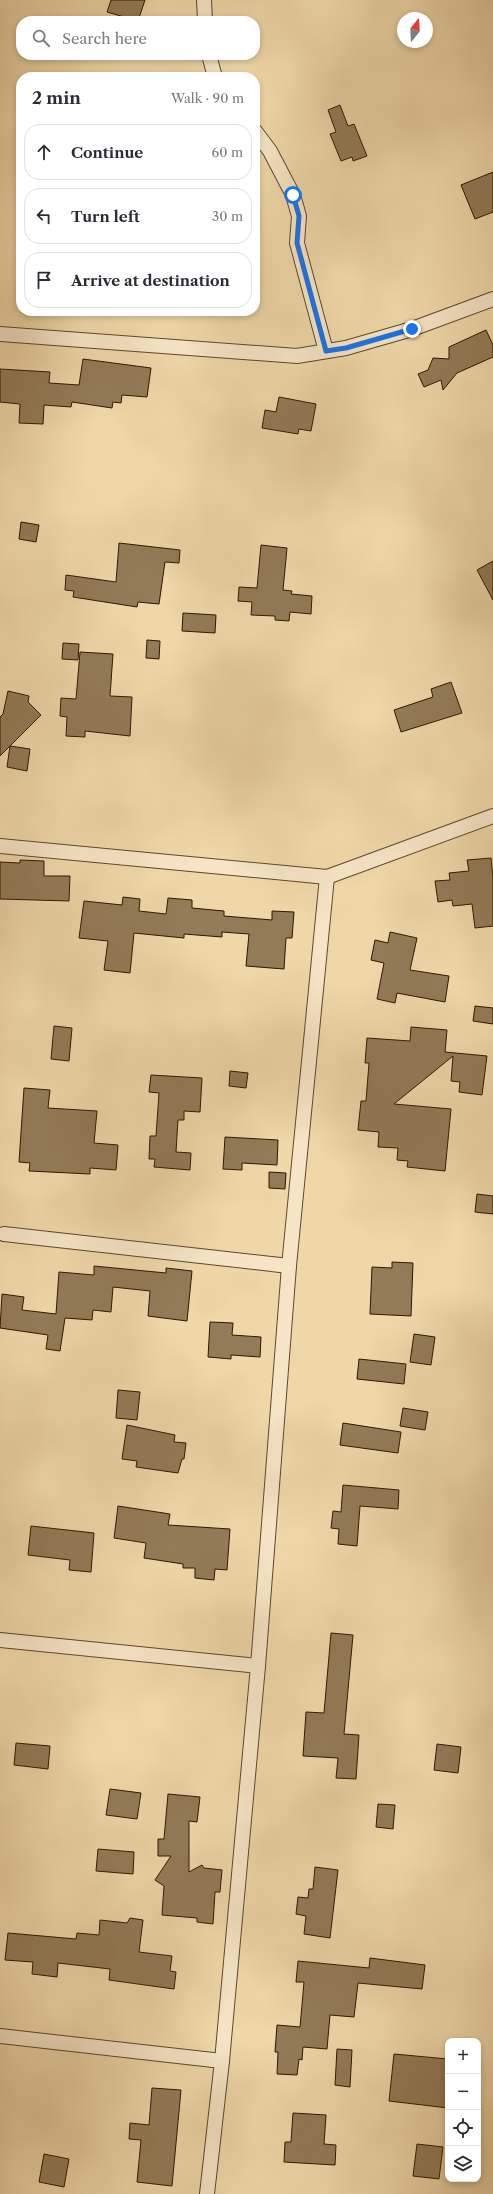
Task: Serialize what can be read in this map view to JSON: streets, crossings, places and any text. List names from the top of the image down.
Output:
{
  "north": "top",
  "page": {
    "search": "Search here",
    "heading": ["2 min", "Walk · 90 m"],
    "list": [
      ["Continue", "60 m"],
      ["Turn left", "30 m"],
      "Arrive at destination"
    ],
    "map_buttons": ["+", "−"]
  }
}
